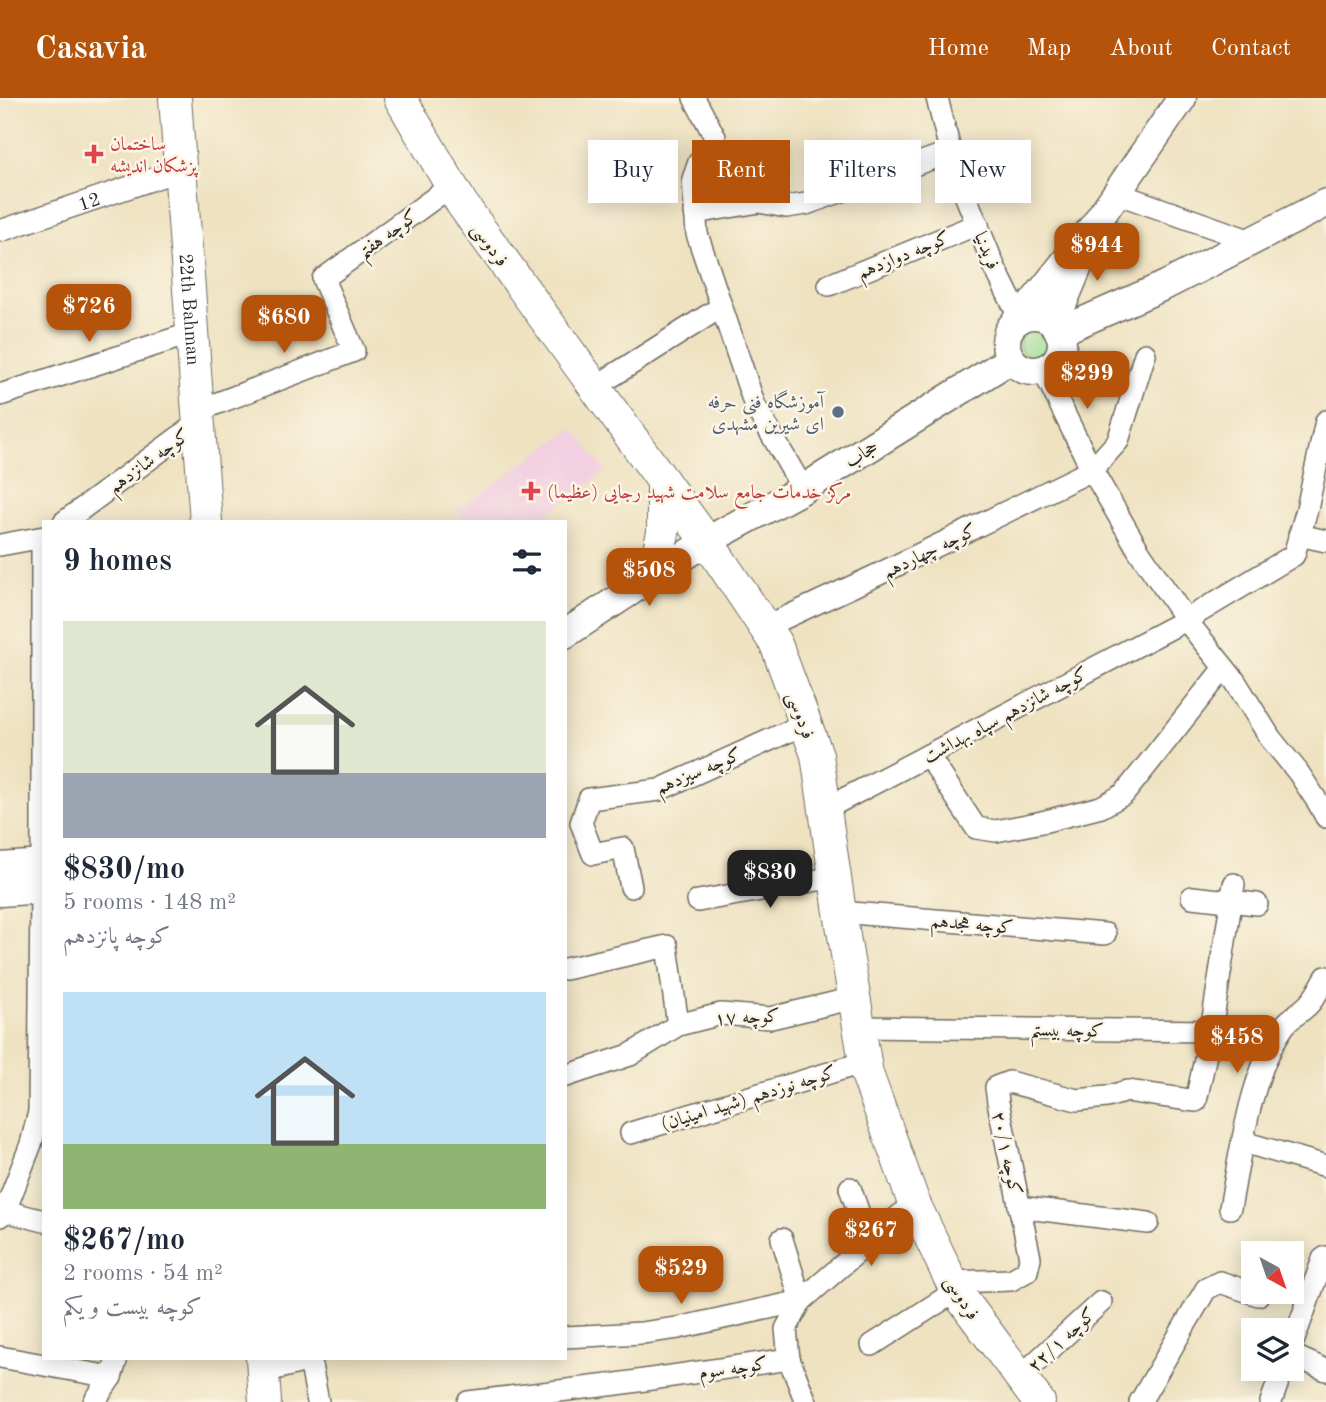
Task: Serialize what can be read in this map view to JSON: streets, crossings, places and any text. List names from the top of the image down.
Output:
{
  "streets": {
    "main road": ["فردوسی", "22th Bahman"],
    "street": [
      "12",
      "کوچه هفتم",
      "فریدنیا",
      "کوچه دوازدهم",
      "حجاب",
      "کوچه شانزدهم",
      "کوچه چهاردهم",
      "کوچه شانزدهم سپاه بهداشت",
      "کوچه سیزدهم",
      "کوچه هجدهم",
      "۱۷ کوچه",
      "کوچه بیستم",
      "کوچه نوزدهم (شهید امینیان)",
      "کوچه ۲۰/۱",
      "کوچه ۲۲/۱",
      "کوچه سوم"
    ]
  },
  "crossings": [
    ["12", "22th Bahman"],
    ["کوچه هفتم", "فردوسی"],
    ["کوچه هفتم", "کوچه شانزدهم"],
    ["فردوسی", "حجاب"],
    ["فردوسی", "کوچه چهاردهم"],
    ["فردوسی", "کوچه شانزدهم سپاه بهداشت"],
    ["فردوسی", "کوچه سیزدهم"],
    ["فردوسی", "کوچه هجدهم"],
    ["فردوسی", "۱۷ کوچه"],
    ["فردوسی", "کوچه بیستم"],
    ["فردوسی", "کوچه نوزدهم (شهید امینیان)"],
    ["فردوسی", "کوچه ۲۰/۱"],
    ["فردوسی", "کوچه ۲۲/۱"],
    ["فریدنیا", "کوچه دوازدهم"],
    ["فریدنیا", "حجاب"],
    ["22th Bahman", "کوچه شانزدهم"],
    ["۱۷ کوچه", "کوچه بیستم"],
    ["کوچه بیستم", "کوچه ۲۰/۱"]
  ],
  "places": {
    "health": ["ساختمان پزشکان اندیشه", "مرکز خدمات جامع سلامت شهید رجایی (عظیما)"],
    "other": ["آموزشگاه فنی حرفه ای شیرین مشهدی"]
  },
  "north": "bottom right",
  "page": {
    "header": "Casavia",
    "nav": [
      "Home",
      "Map",
      "About",
      "Contact"
    ],
    "chip": [
      "Buy",
      "Rent",
      "Filters",
      "New"
    ],
    "price": [
      "$944",
      "$726",
      "$680",
      "$299",
      "$508",
      "$830",
      "$458",
      "$267",
      "$529"
    ],
    "heading": "9 homes",
    "list": [
      {
        "name": "$830/mo",
        "note": "5 rooms · 148 m² · کوچه پانزدهم"
      },
      {
        "name": "$267/mo",
        "note": "2 rooms · 54 m² · کوچه بیست و یکم"
      }
    ]
  }
}
